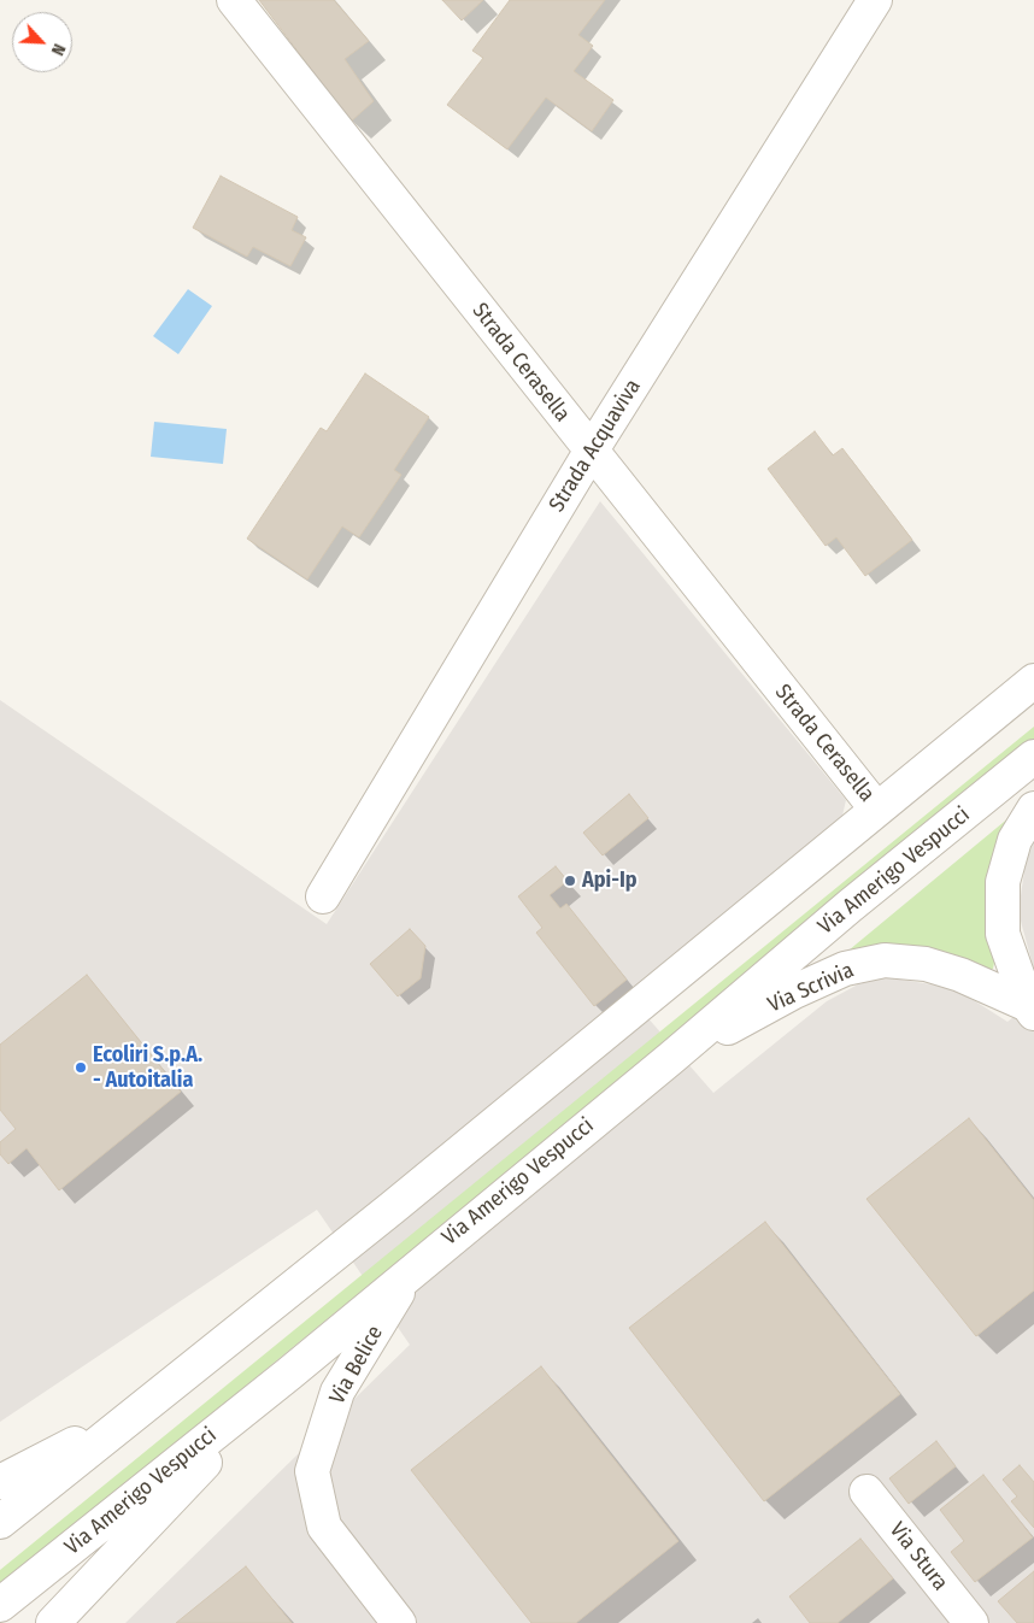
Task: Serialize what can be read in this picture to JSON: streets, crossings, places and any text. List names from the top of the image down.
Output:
{
  "streets": {
    "street": [
      "Strada Cerasella",
      "Strada Acquaviva",
      "Via Amerigo Vespucci",
      "Via Scrivia",
      "Via Belice",
      "Via Stura"
    ]
  },
  "crossings": [
    ["Strada Cerasella", "Strada Acquaviva"],
    ["Via Amerigo Vespucci", "Via Scrivia"],
    ["Via Amerigo Vespucci", "Via Belice"]
  ],
  "places": ["Api-Ip", "Ecoliri S.p.A. - Autoitalia"],
  "north": "bottom right"
}
